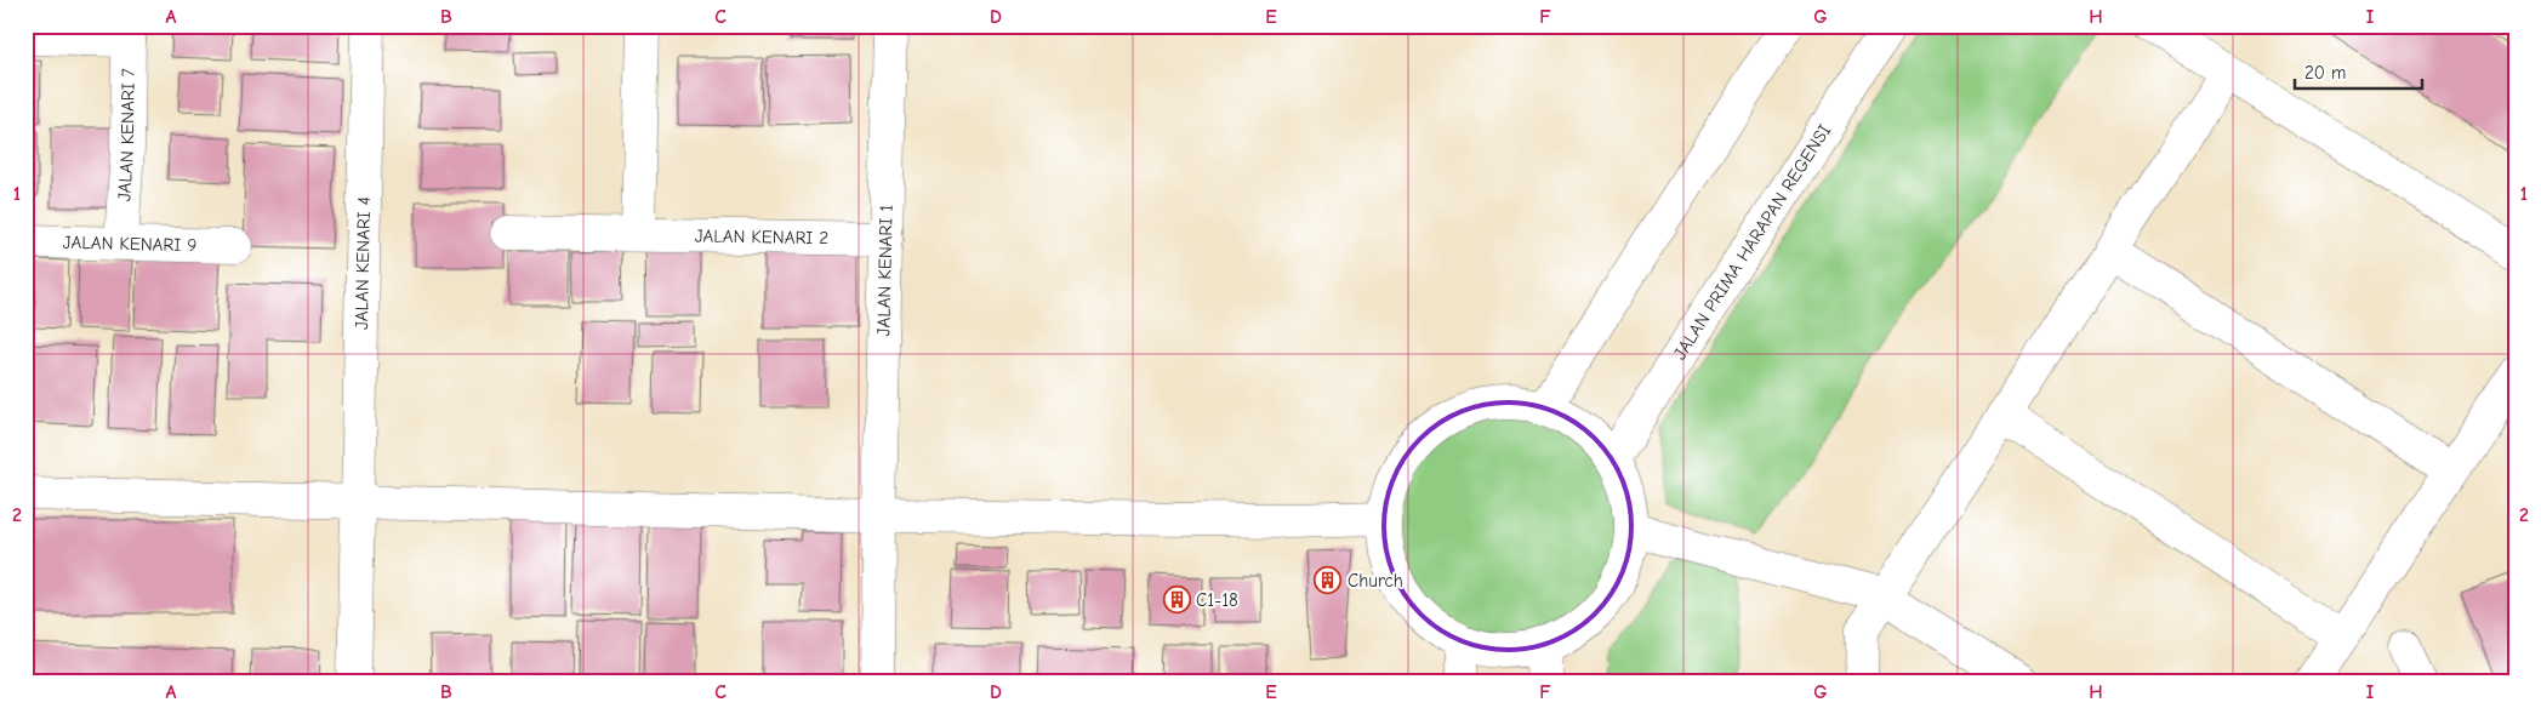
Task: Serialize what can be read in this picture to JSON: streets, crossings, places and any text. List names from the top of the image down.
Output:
{
  "streets": {
    "street": [
      "JALAN KENARI 7",
      "JALAN KENARI 2",
      "JALAN PRIMA HARAPAN REGENSI",
      "JALAN KENARI 9",
      "JALAN KENARI 4",
      "JALAN KENARI 1"
    ]
  },
  "crossings": [
    ["JALAN KENARI 7", "JALAN KENARI 9"],
    ["JALAN KENARI 2", "JALAN KENARI 1"]
  ],
  "places": {
    "building": ["Church", "C1-18"]
  },
  "scale_bar": "20 m",
  "grid": {
    "columns": [
      "A",
      "B",
      "C",
      "D",
      "E",
      "F",
      "G",
      "H",
      "I"
    ],
    "rows": ["1", "2"]
  }
}
